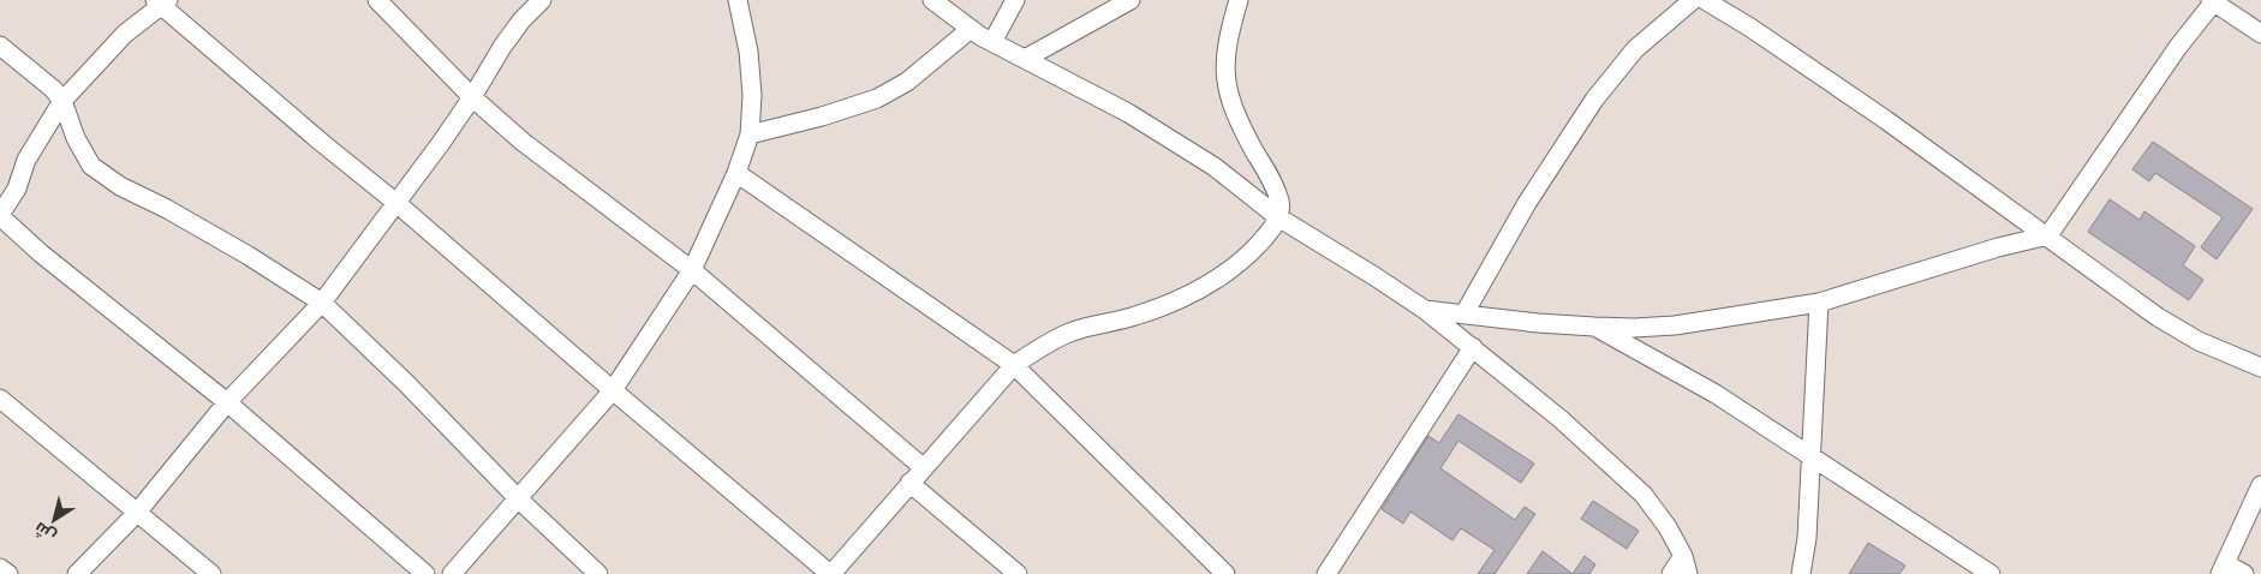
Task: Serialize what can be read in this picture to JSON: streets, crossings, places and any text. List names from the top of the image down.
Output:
{
  "north": "bottom left"
}
